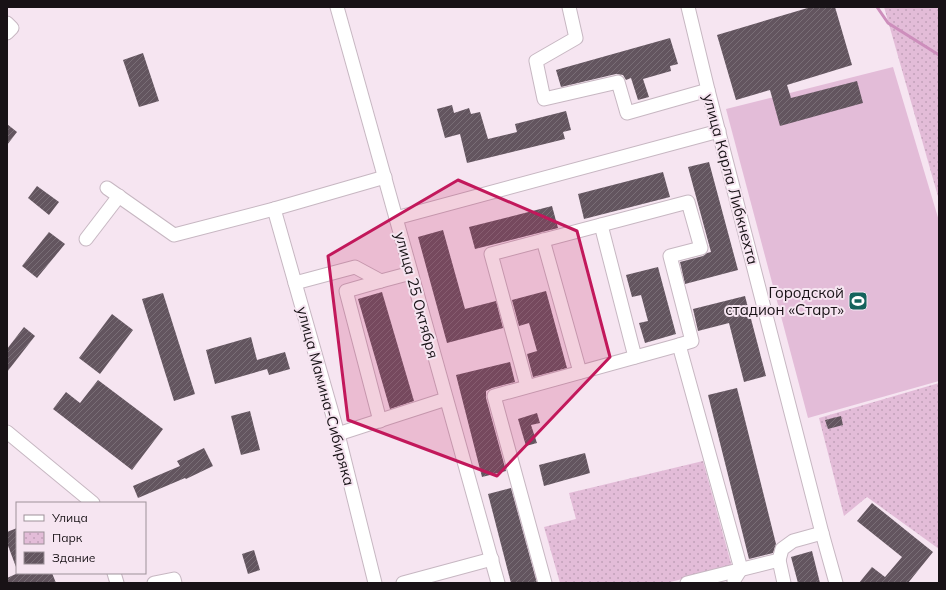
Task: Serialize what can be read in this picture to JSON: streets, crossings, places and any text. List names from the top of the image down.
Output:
{
  "streets": {
    "street": ["улица Карла Либкнехта", "улица 25 Октября", "улица Мамина-Сибиряка"]
  },
  "places": {
    "sports": ["Городской стадион «Старт»"]
  },
  "legend": ["Улица", "Парк", "Здание"]
}
